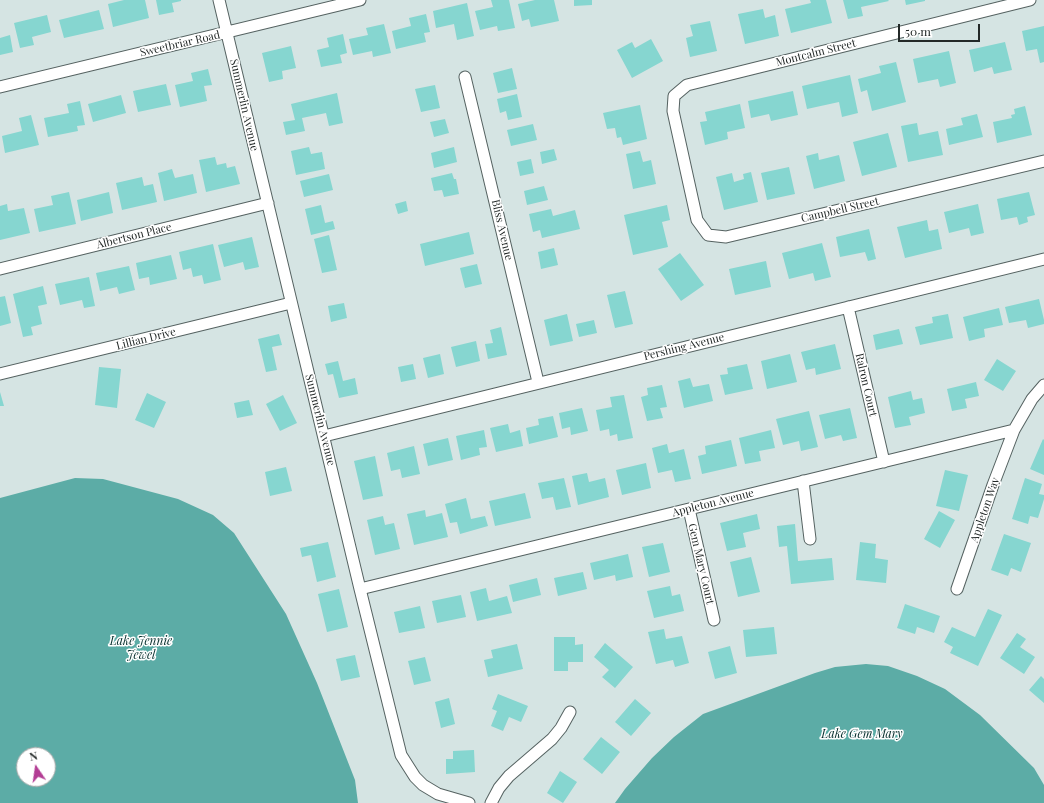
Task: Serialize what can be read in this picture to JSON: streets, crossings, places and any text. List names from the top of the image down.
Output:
{
  "streets": {
    "street": [
      "Sweetbriar Road",
      "Montcalm Street",
      "Summerlin Avenue",
      "Campbell Street",
      "Bliss Avenue",
      "Albertson Place",
      "Lillian Drive",
      "Pershing Avenue",
      "Ralron Court",
      "Appleton Avenue",
      "Appleton Way",
      "Gem Mary Court"
    ]
  },
  "crossings": [
    ["Sweetbriar Road", "Summerlin Avenue"],
    ["Montcalm Street", "Campbell Street"],
    ["Summerlin Avenue", "Albertson Place"],
    ["Summerlin Avenue", "Lillian Drive"],
    ["Summerlin Avenue", "Pershing Avenue"],
    ["Summerlin Avenue", "Appleton Avenue"],
    ["Bliss Avenue", "Pershing Avenue"],
    ["Pershing Avenue", "Ralron Court"],
    ["Ralron Court", "Appleton Avenue"],
    ["Appleton Avenue", "Appleton Way"],
    ["Appleton Avenue", "Gem Mary Court"]
  ],
  "water": ["Lake Jennie Jewel", "Lake Gem Mary"],
  "scale_bar": "50 m",
  "north": "top"
}
